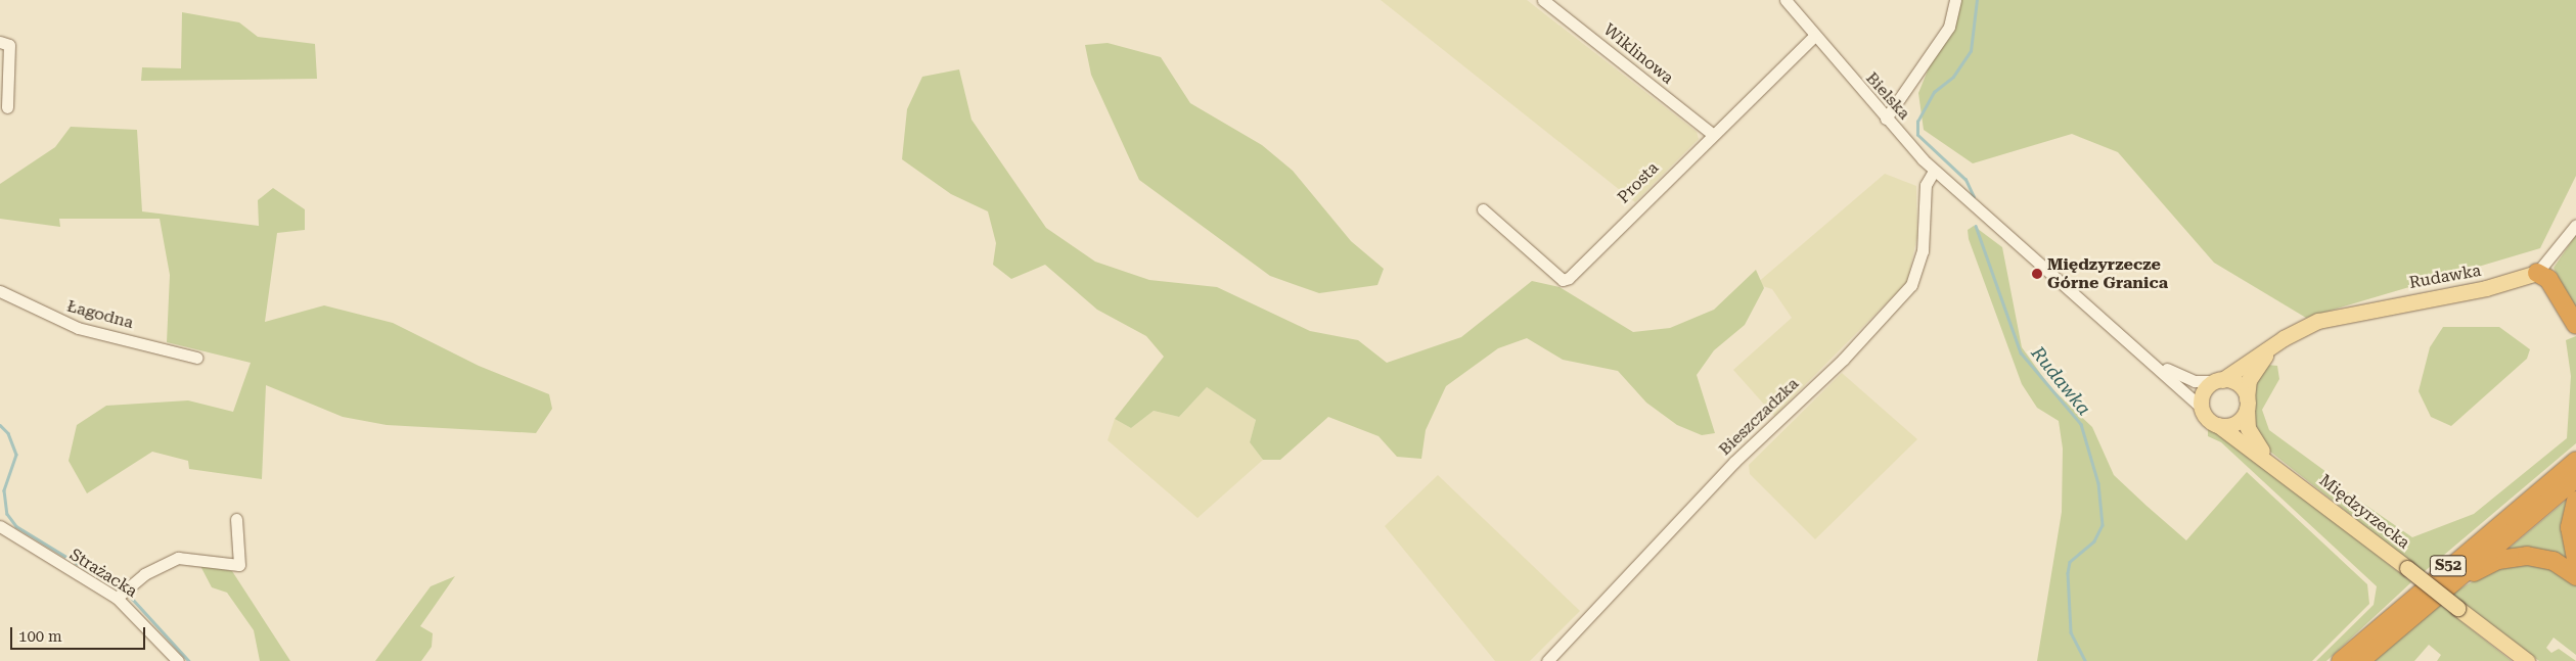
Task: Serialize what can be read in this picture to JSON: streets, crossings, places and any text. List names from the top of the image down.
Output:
{
  "streets": {
    "highway": ["S52"],
    "main road": ["Rudawka", "Międzyrzecka"],
    "street": [
      "Wiklinowa",
      "Bielska",
      "Prosta",
      "Łagodna",
      "Bieszczadzka",
      "Strażacka"
    ]
  },
  "crossings": [
    ["Wiklinowa", "Prosta"],
    ["Bielska", "Prosta"],
    ["Bielska", "Bieszczadzka"],
    ["Rudawka", "Międzyrzecka"]
  ],
  "water": ["Rudawka"],
  "places": ["Międzyrzecze Górne Granica"],
  "scale_bar": "100 m"
}
